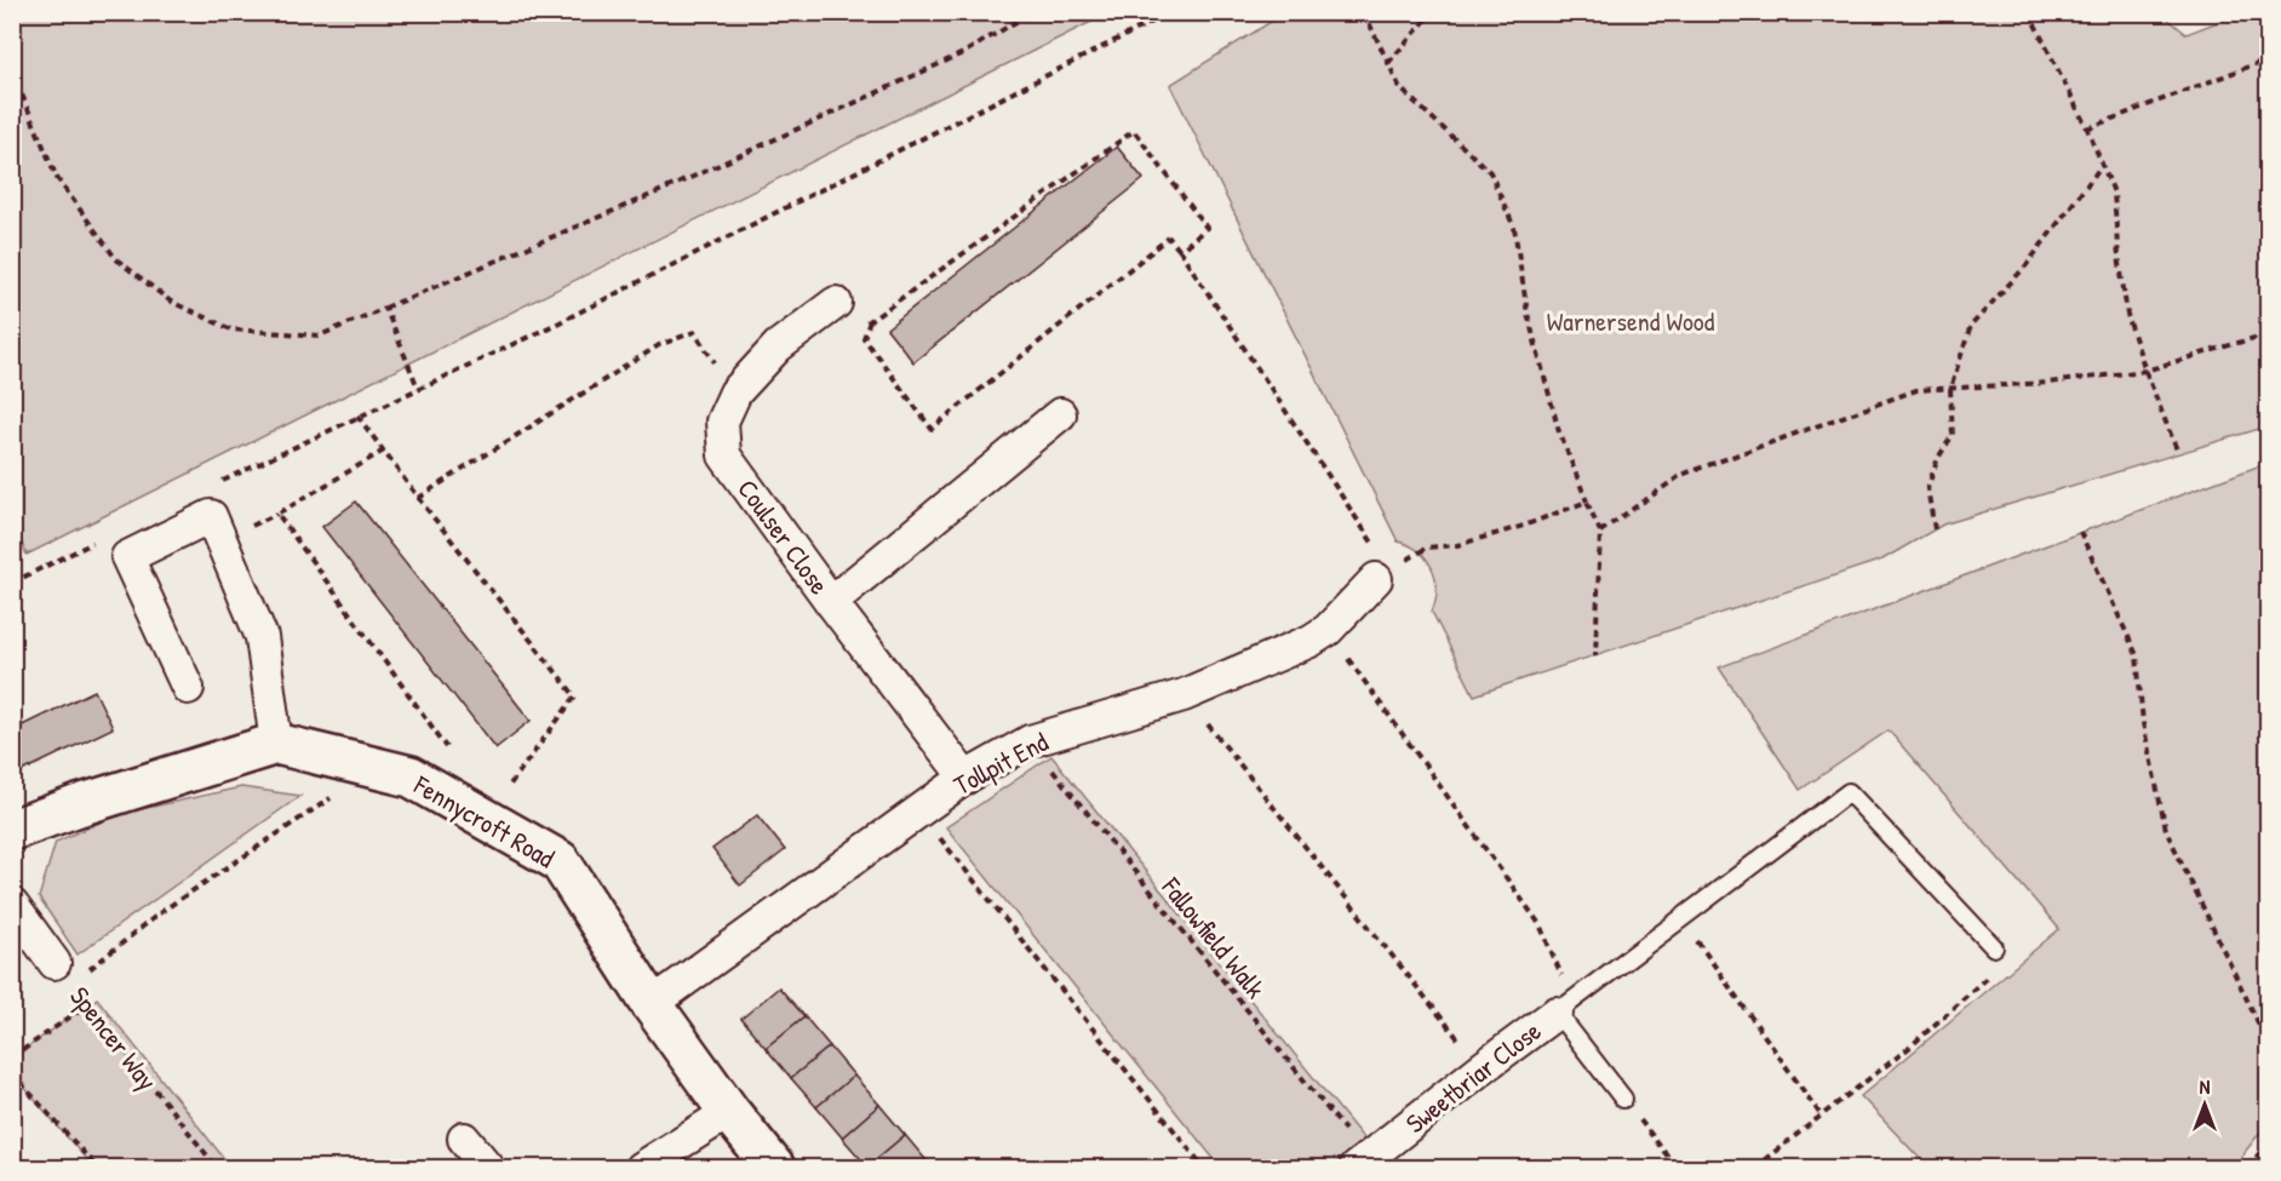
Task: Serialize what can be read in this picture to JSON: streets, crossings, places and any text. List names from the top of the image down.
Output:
{
  "streets": {
    "street": [
      "Coulser Close",
      "Tollpit End",
      "Fennycroft Road",
      "Spencer Way",
      "Sweetbriar Close"
    ],
    "path": ["Fallowfield Walk"]
  },
  "crossings": [
    ["Coulser Close", "Tollpit End"],
    ["Tollpit End", "Fennycroft Road"],
    ["Tollpit End", "Fallowfield Walk"],
    ["Fallowfield Walk", "Sweetbriar Close"]
  ],
  "parks": ["Warnersend Wood"],
  "north": "top"
}
